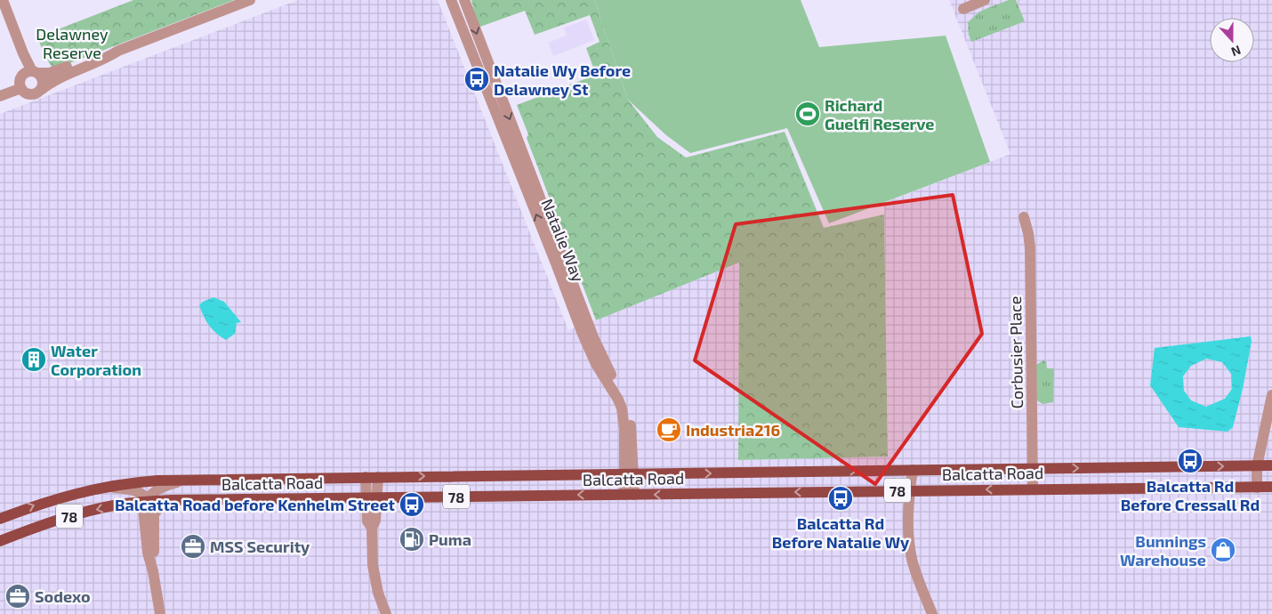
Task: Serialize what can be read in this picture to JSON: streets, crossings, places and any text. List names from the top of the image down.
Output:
{
  "streets": {
    "main road": ["Balcatta Road", "78"],
    "street": ["Natalie Way", "Corbusier Place"]
  },
  "crossings": [
    ["Natalie Way", "Balcatta Road"],
    ["Corbusier Place", "Balcatta Road"]
  ],
  "parks": ["Delawney Reserve"],
  "places": {
    "bus stop": [
      "Natalie Wy Before Delawney St",
      "Balcatta Rd Before Cressall Rd",
      "Balcatta Rd Before Natalie Wy",
      "Balcatta Road before Kenhelm Street"
    ],
    "sports": ["Richard Guelfi Reserve"],
    "building": ["Water Corporation"],
    "cafe": ["Industria216"],
    "fuel station": ["Puma"],
    "office": ["MSS Security", "Sodexo"],
    "shop": ["Bunnings Warehouse"]
  },
  "north": "bottom"
}
